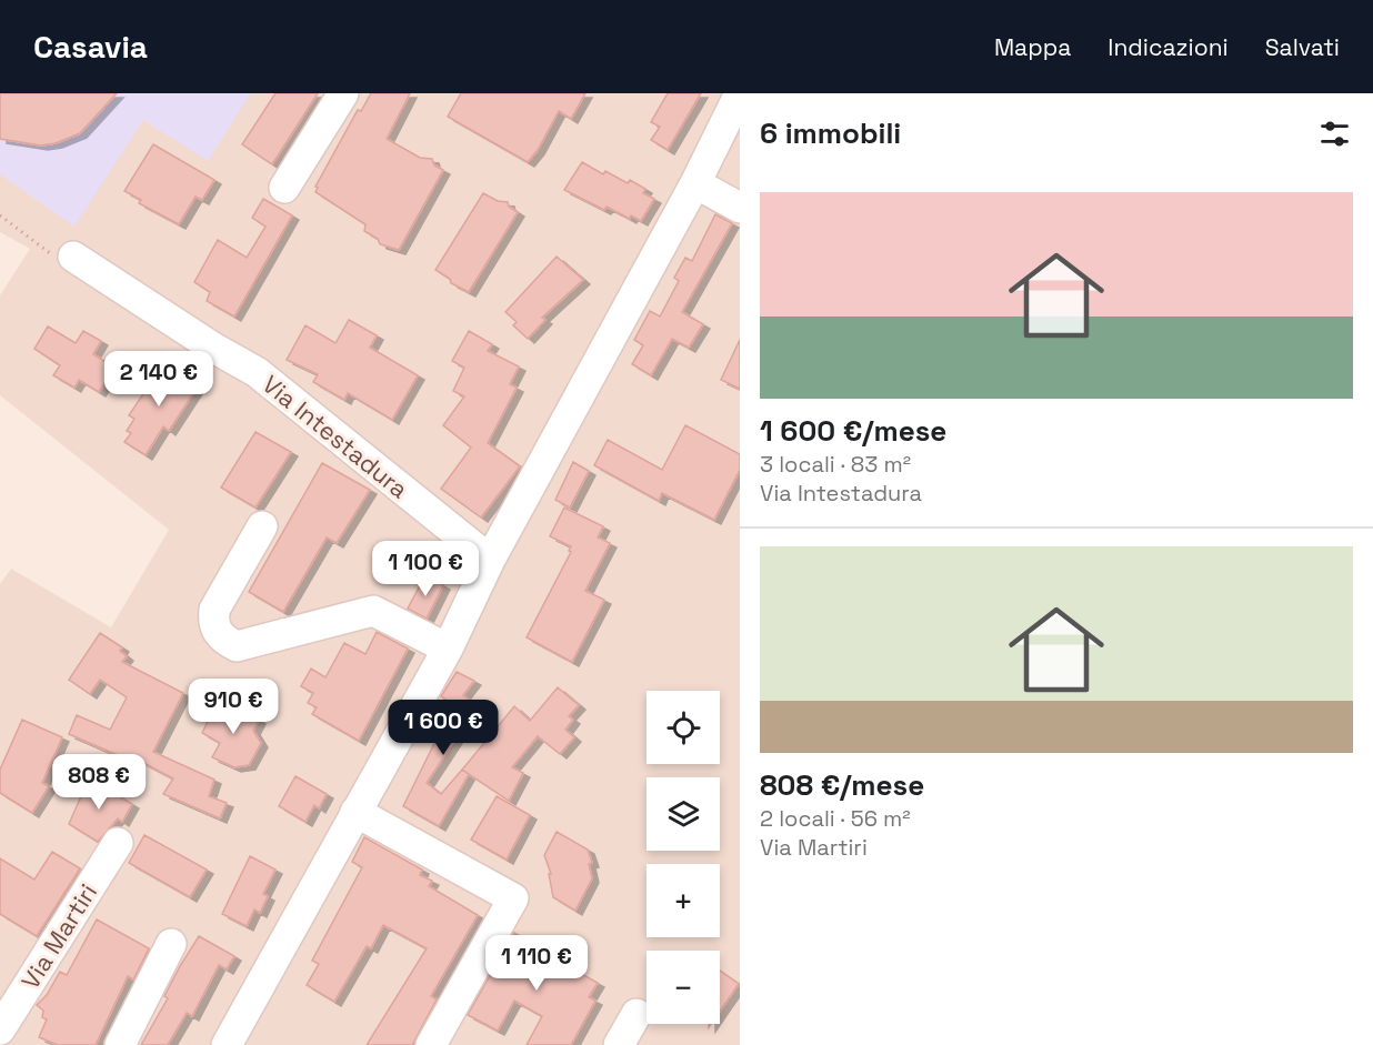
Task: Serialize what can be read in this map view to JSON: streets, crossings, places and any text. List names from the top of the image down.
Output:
{
  "streets": {
    "street": ["Via Intestadura", "Via Martiri"]
  },
  "page": {
    "header": "Casavia",
    "nav": ["Mappa", "Indicazioni", "Salvati"],
    "heading": "6 immobili",
    "list": [
      {
        "name": "1 600 €/mese",
        "note": "3 locali · 83 m² · Via Intestadura"
      },
      {
        "name": "808 €/mese",
        "note": "2 locali · 56 m² · Via Martiri"
      }
    ],
    "price": [
      "2 140 €",
      "1 100 €",
      "910 €",
      "1 600 €",
      "808 €",
      "1 110 €"
    ],
    "map_buttons": ["+", "−"]
  }
}
